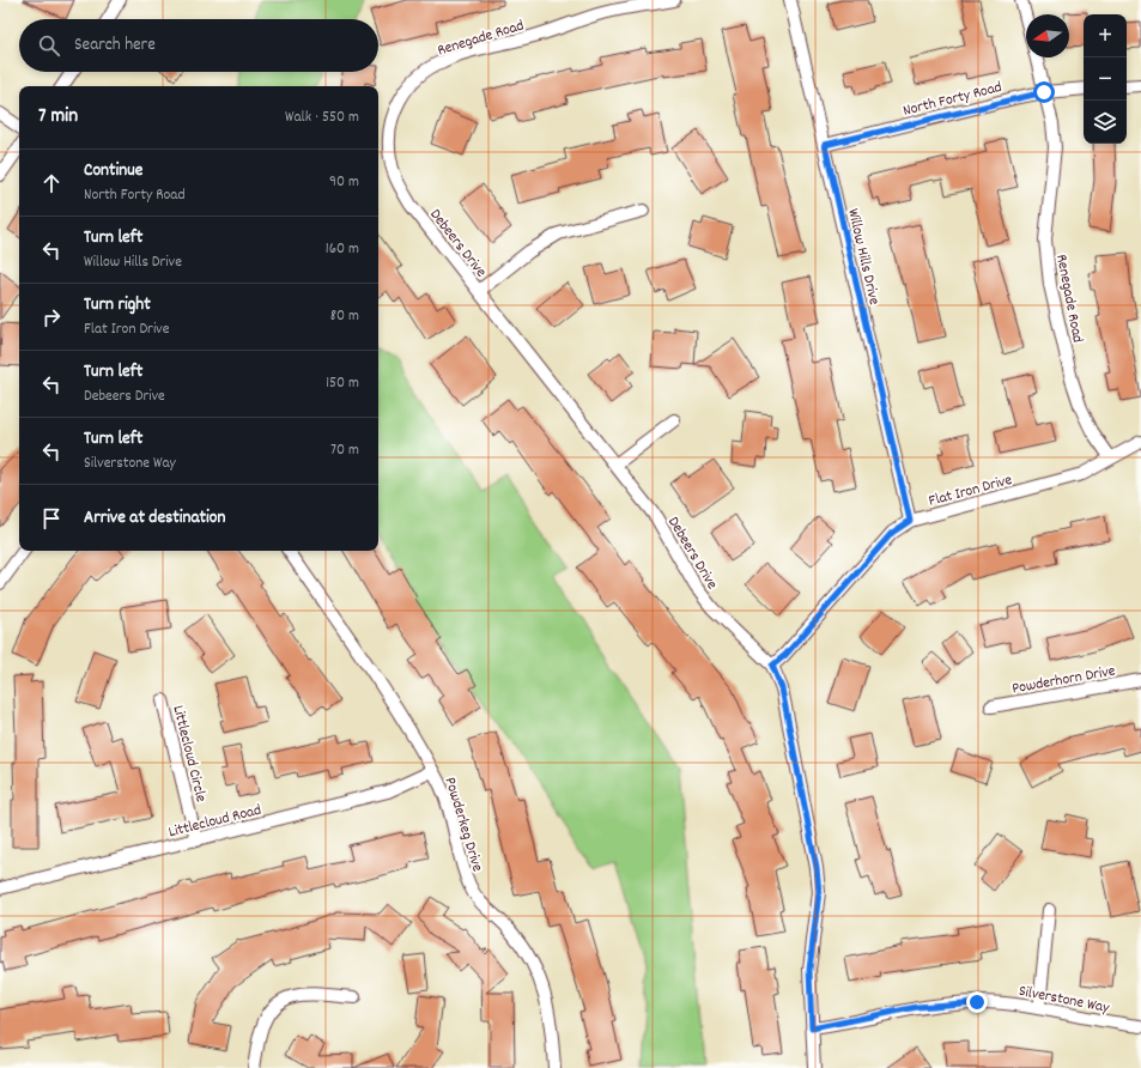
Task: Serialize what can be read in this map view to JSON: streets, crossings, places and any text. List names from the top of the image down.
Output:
{
  "streets": {
    "street": [
      "Renegade Road",
      "North Forty Road",
      "Debeers Drive",
      "Willow Hills Drive",
      "Flat Iron Drive",
      "Powderhorn Drive",
      "Littlecloud Circle",
      "Littlecloud Road",
      "Powderkeg Drive",
      "Silverstone Way"
    ]
  },
  "crossings": [
    ["Renegade Road", "North Forty Road"],
    ["Renegade Road", "Debeers Drive"],
    ["Renegade Road", "Flat Iron Drive"],
    ["North Forty Road", "Willow Hills Drive"],
    ["Debeers Drive", "Flat Iron Drive"],
    ["Debeers Drive", "Silverstone Way"],
    ["Willow Hills Drive", "Flat Iron Drive"],
    ["Littlecloud Circle", "Littlecloud Road"],
    ["Littlecloud Road", "Powderkeg Drive"]
  ],
  "north": "left",
  "page": {
    "map_buttons": ["+", "−"],
    "search": "Search here",
    "heading": ["7 min", "Walk · 550 m"],
    "list": [
      ["Continue", "North Forty Road", "90 m"],
      ["Turn left", "Willow Hills Drive", "160 m"],
      ["Turn right", "Flat Iron Drive", "80 m"],
      ["Turn left", "Debeers Drive", "150 m"],
      ["Turn left", "Silverstone Way", "70 m"],
      "Arrive at destination"
    ]
  }
}
